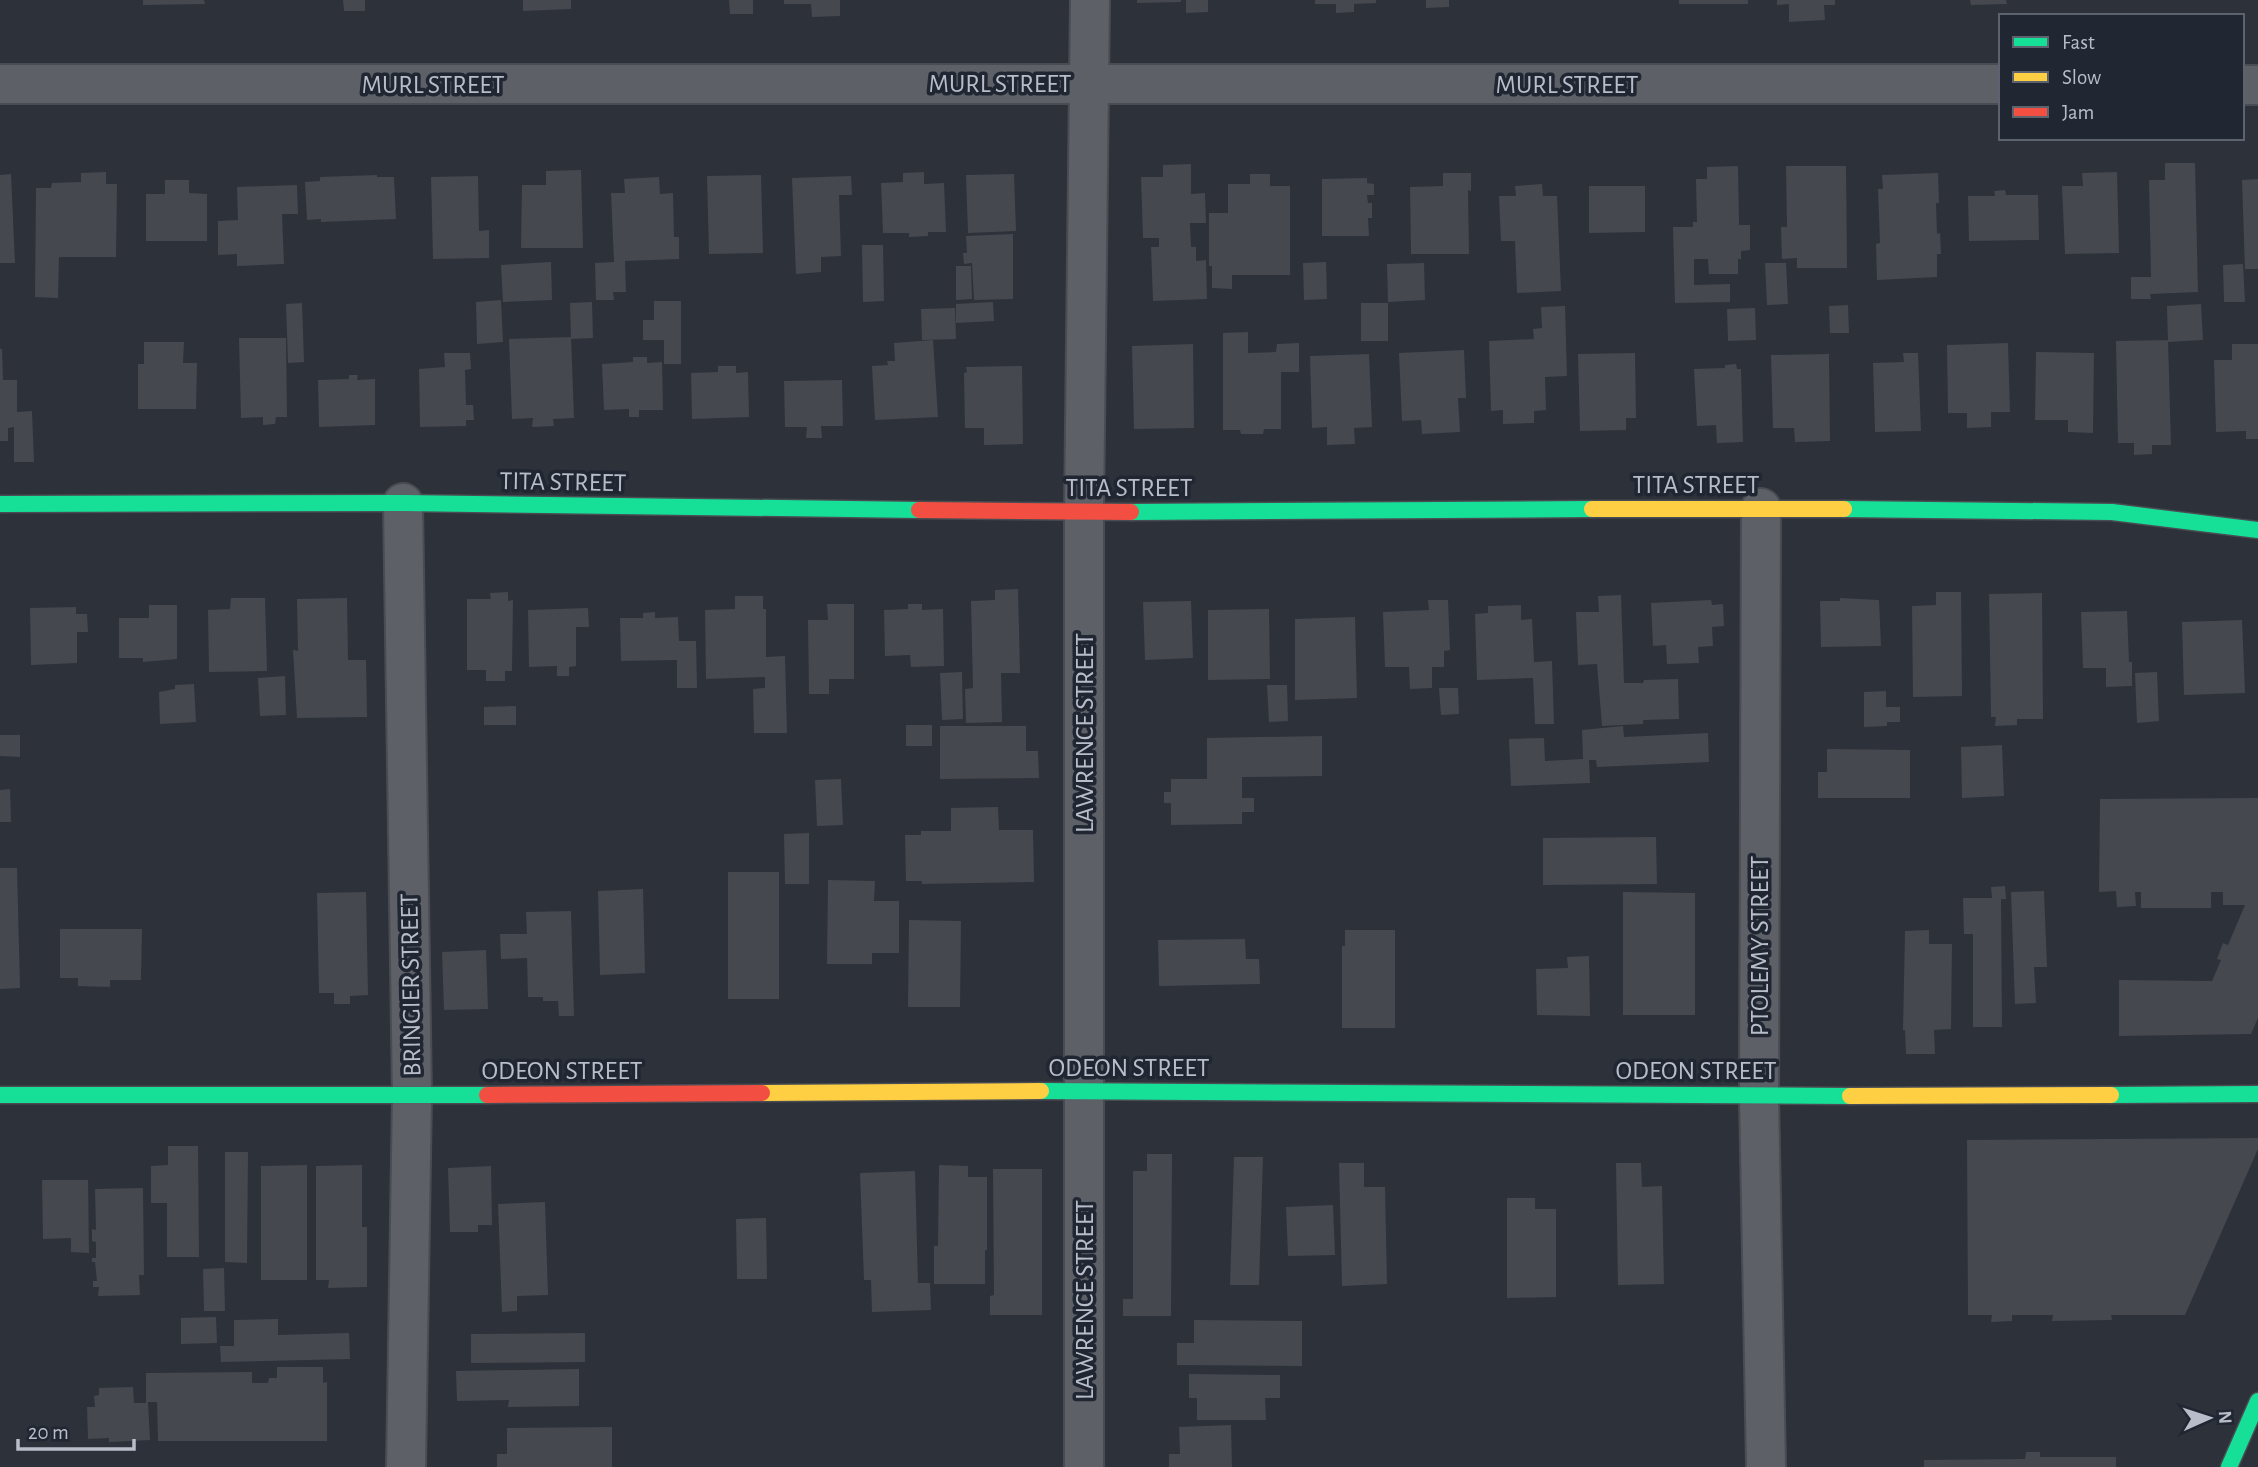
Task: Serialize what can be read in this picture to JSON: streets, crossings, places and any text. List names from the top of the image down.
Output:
{
  "streets": {
    "street": [
      "MURL STREET",
      "TITA STREET",
      "LAWRENCE STREET",
      "PTOLEMY STREET",
      "BRINGIER STREET",
      "ODEON STREET"
    ]
  },
  "crossings": [
    ["MURL STREET", "LAWRENCE STREET"],
    ["TITA STREET", "LAWRENCE STREET"],
    ["TITA STREET", "PTOLEMY STREET"],
    ["TITA STREET", "BRINGIER STREET"],
    ["LAWRENCE STREET", "ODEON STREET"],
    ["PTOLEMY STREET", "ODEON STREET"],
    ["BRINGIER STREET", "ODEON STREET"]
  ],
  "legend": ["Fast", "Slow", "Jam"],
  "scale_bar": "20 m",
  "north": "right"
}
